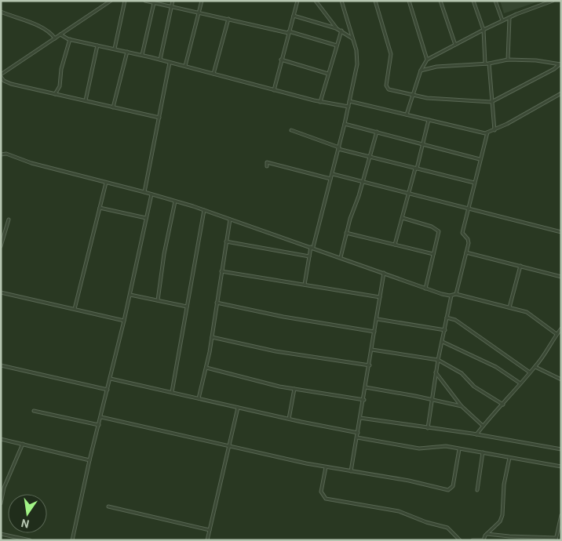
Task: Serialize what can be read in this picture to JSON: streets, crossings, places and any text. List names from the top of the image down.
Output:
{
  "north": "bottom"
}
